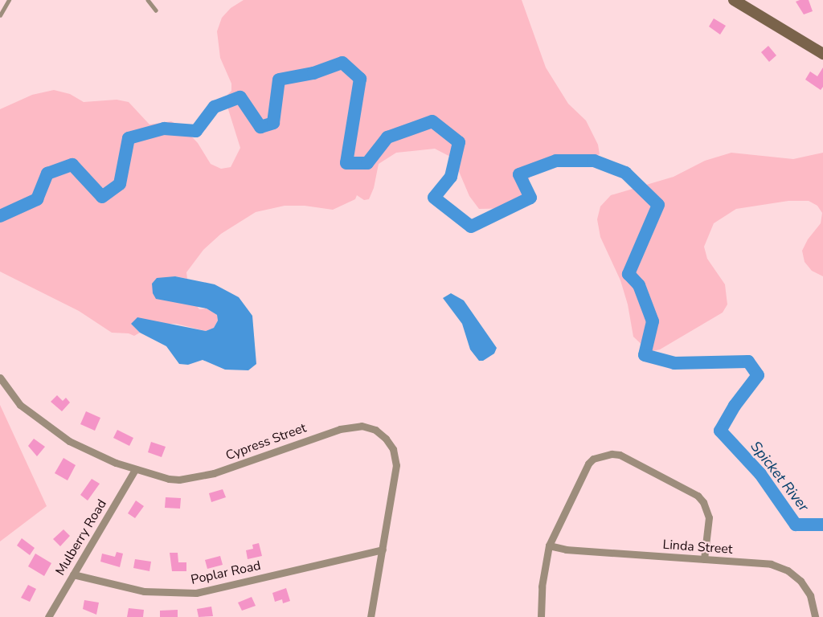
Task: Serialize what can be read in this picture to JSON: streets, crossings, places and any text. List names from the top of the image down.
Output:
{
  "streets": {
    "street": [
      "Cypress Street",
      "Mulberry Road",
      "Linda Street",
      "Poplar Road"
    ]
  },
  "crossings": [
    ["Cypress Street", "Mulberry Road"],
    ["Cypress Street", "Poplar Road"],
    ["Mulberry Road", "Poplar Road"]
  ],
  "water": ["Spicket River"]
}
